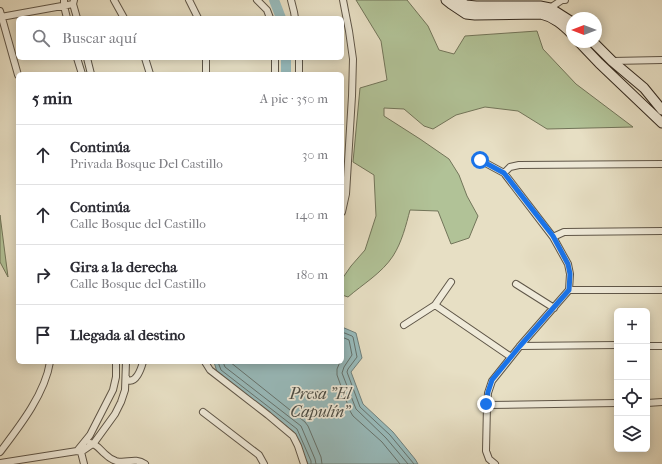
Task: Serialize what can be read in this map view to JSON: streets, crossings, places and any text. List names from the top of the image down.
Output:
{
  "water": ["Presa \"El Capulín\""],
  "north": "left",
  "page": {
    "search": "Buscar aquí",
    "heading": ["5 min", "A pie · 350 m"],
    "list": [
      ["Continúa", "Privada Bosque Del Castillo", "30 m"],
      ["Continúa", "Calle Bosque del Castillo", "140 m"],
      ["Gira a la derecha", "Calle Bosque del Castillo", "180 m"],
      "Llegada al destino"
    ],
    "map_buttons": ["+", "−"]
  }
}
